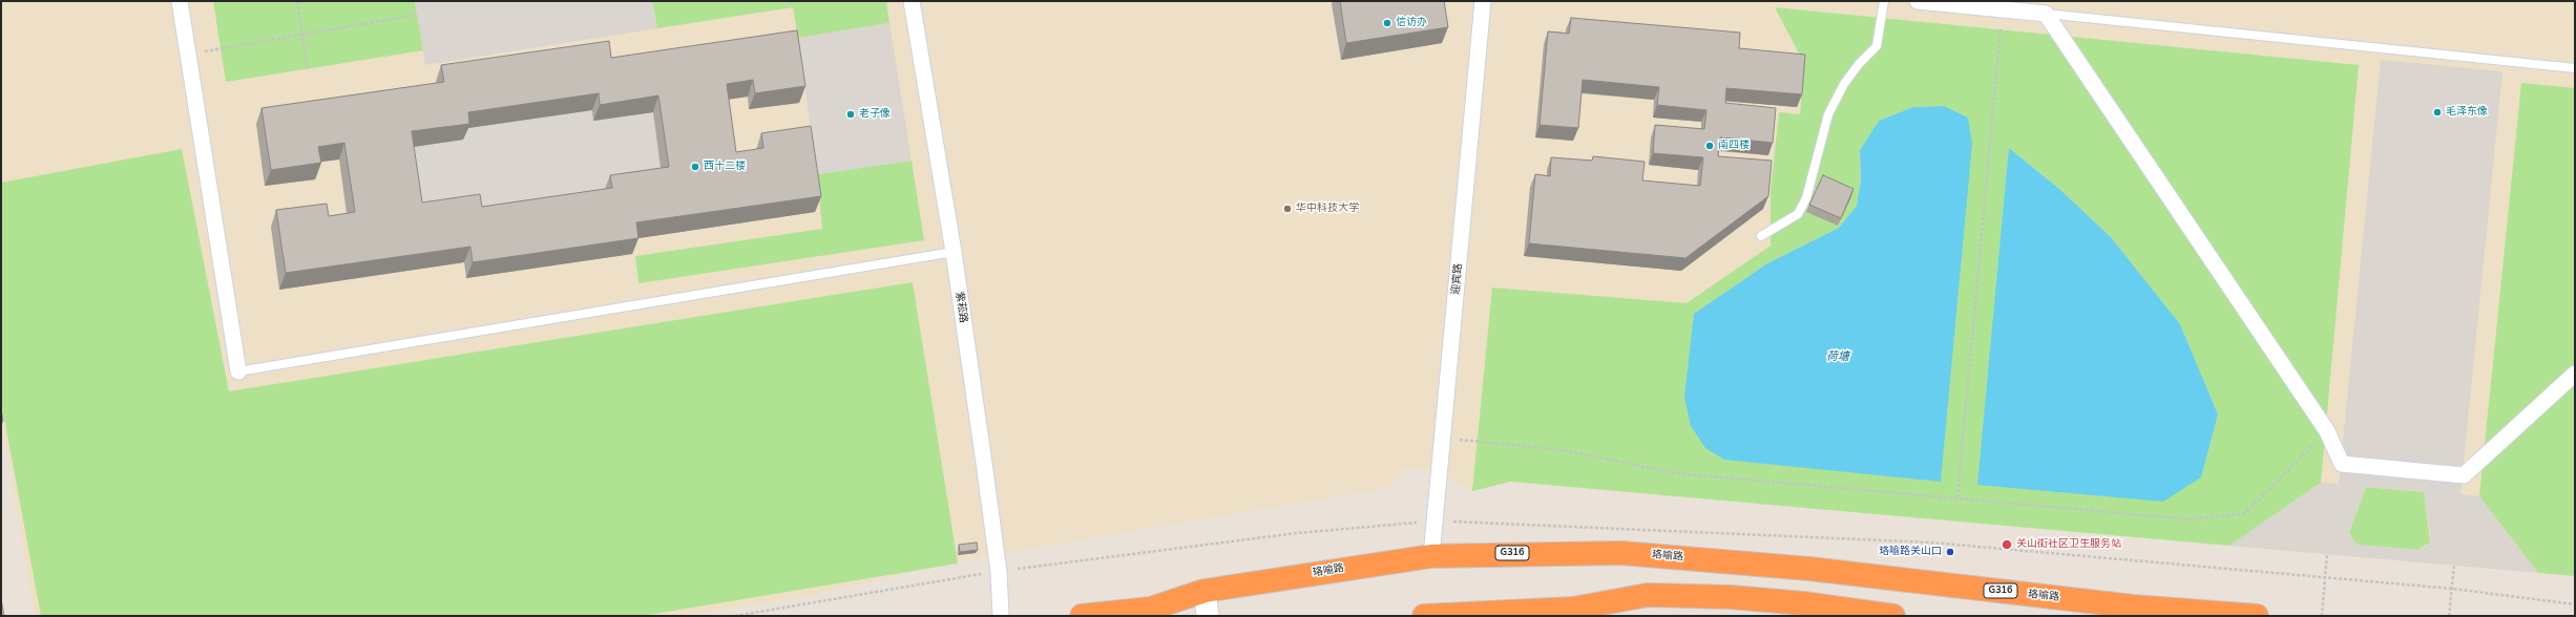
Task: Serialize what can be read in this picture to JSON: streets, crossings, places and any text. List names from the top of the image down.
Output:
{
  "streets": {
    "highway": ["G316", "珞喻路"],
    "street": ["迎宾路", "紫菘路"]
  },
  "crossings": [
    ["迎宾路", "珞喻路"]
  ],
  "water": ["荷塘"],
  "places": [
    "信访办",
    "毛泽东像",
    "老子像",
    "南四楼",
    "西十二楼",
    "华中科技大学",
    "关山街社区卫生服务站",
    "珞喻路关山口"
  ]
}
